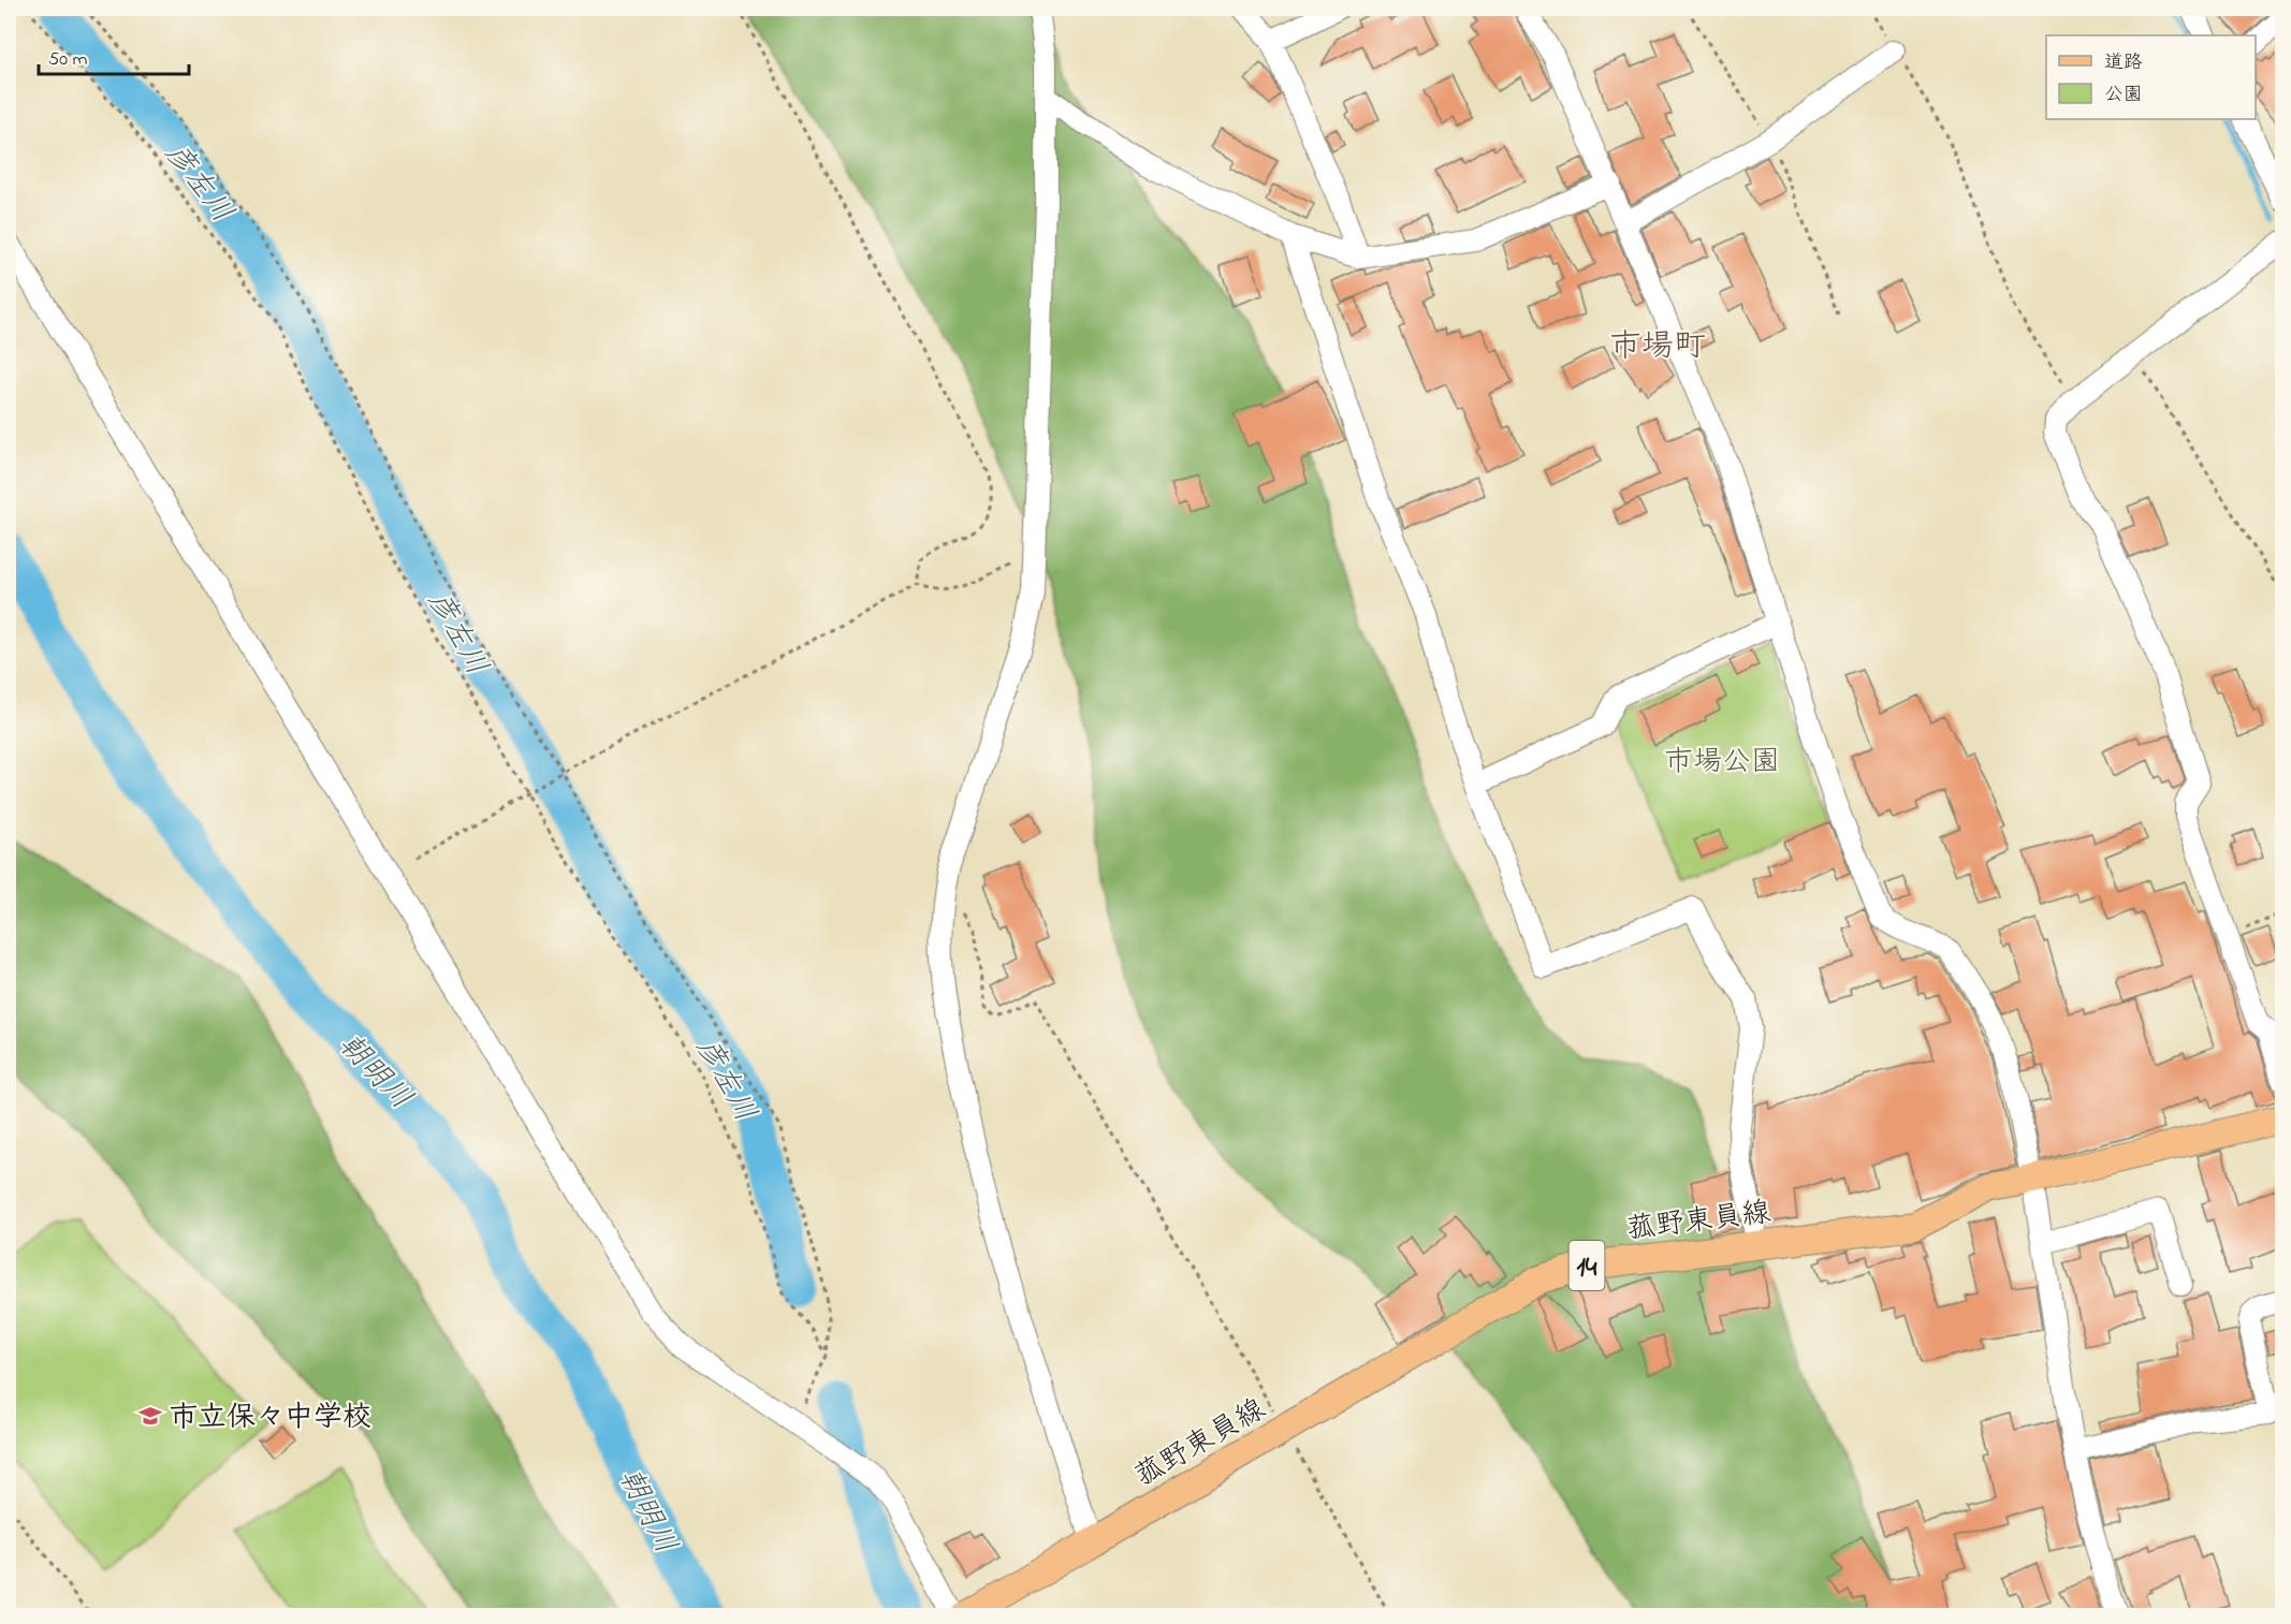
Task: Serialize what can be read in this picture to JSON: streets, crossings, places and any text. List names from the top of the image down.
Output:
{
  "streets": {
    "main road": ["菰野東員線", "14"]
  },
  "districts": ["市場町"],
  "water": ["彦左川", "朝明川"],
  "parks": ["市場公園"],
  "places": {
    "school or university": ["市立保々中学校"]
  },
  "legend": ["道路", "公園"],
  "scale_bar": "50 m"
}
